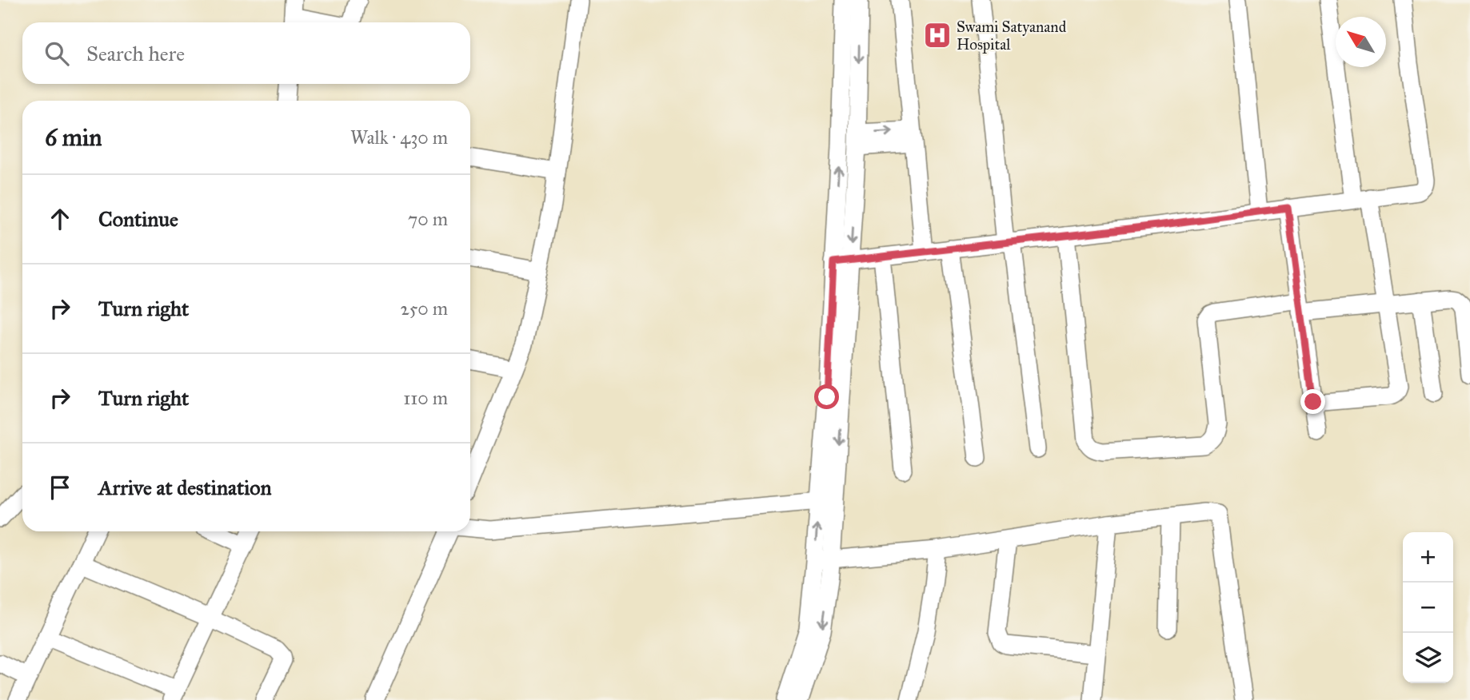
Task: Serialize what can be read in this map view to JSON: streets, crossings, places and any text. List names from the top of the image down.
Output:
{
  "places": {
    "hospital": ["Swami Satyanand Hospital"]
  },
  "north": "top left",
  "page": {
    "search": "Search here",
    "heading": ["6 min", "Walk · 430 m"],
    "list": [
      ["Continue", "70 m"],
      ["Turn right", "250 m"],
      ["Turn right", "110 m"],
      "Arrive at destination"
    ],
    "map_buttons": ["+", "−"]
  }
}
